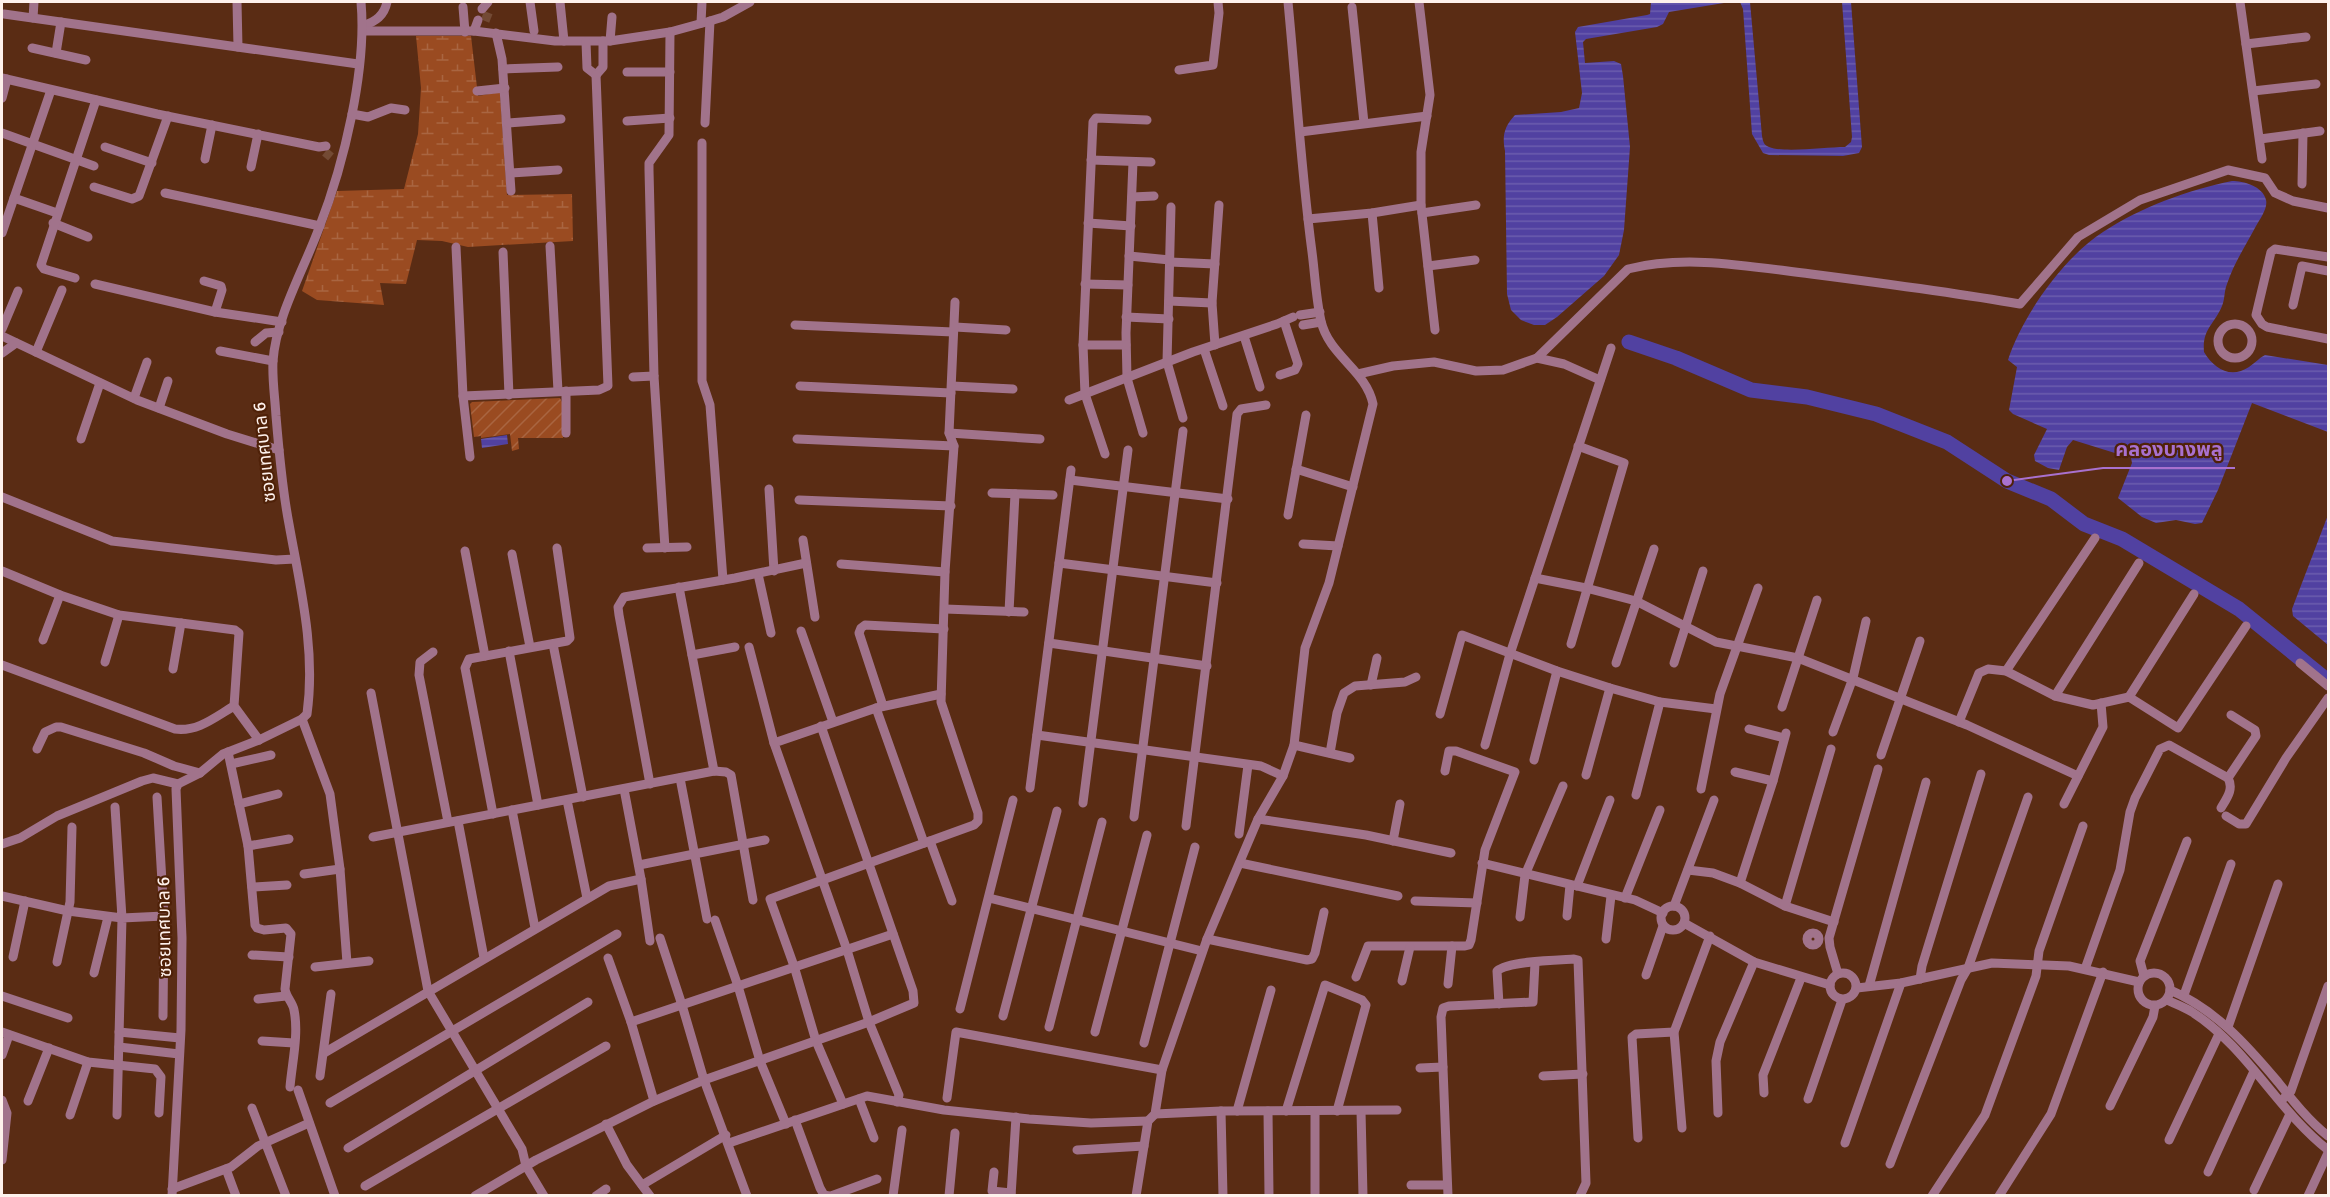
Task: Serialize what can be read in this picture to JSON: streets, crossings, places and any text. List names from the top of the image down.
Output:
{
  "streets": {
    "street": ["ซอยเทศบาล 6"]
  },
  "places": ["คลองบางพลู"]
}
